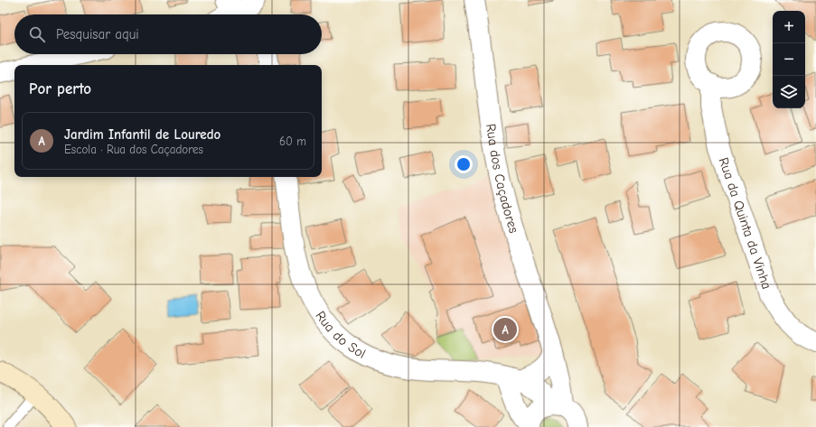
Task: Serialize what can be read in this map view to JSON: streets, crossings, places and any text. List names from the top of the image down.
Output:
{
  "streets": {
    "street": ["Rua dos Caçadores", "Rua da Quinta da Vinha", "Rua do Sol"]
  },
  "crossings": [
    ["Rua dos Caçadores", "Rua do Sol"]
  ],
  "page": {
    "map_buttons": ["+", "−"],
    "search": "Pesquisar aqui",
    "heading": "Por perto",
    "list": [
      {
        "mark": "A",
        "name": "Jardim Infantil de Louredo",
        "note": "Escola · Rua dos Caçadores",
        "value": "60 m"
      }
    ],
    "pins": "A"
  }
}
